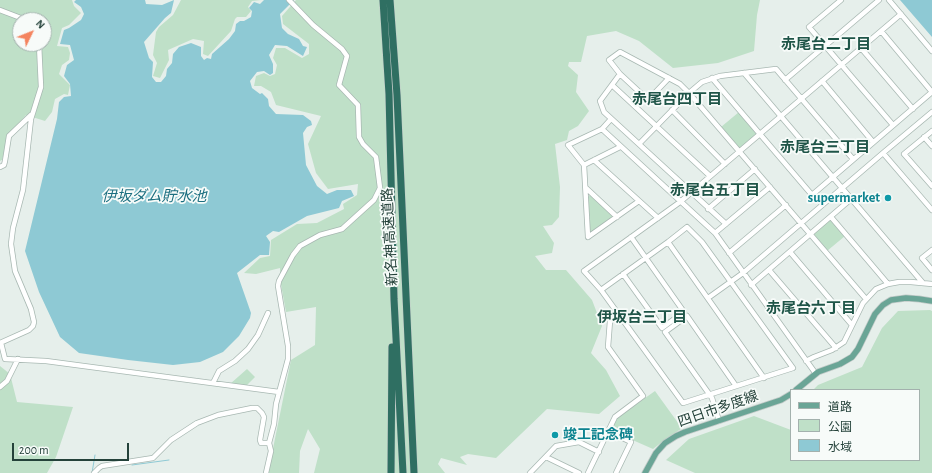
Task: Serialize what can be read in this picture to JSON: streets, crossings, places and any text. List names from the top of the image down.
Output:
{
  "streets": {
    "highway": ["新名神高速道路"],
    "main road": ["四日市多度線"]
  },
  "districts": [
    "赤尾台二丁目",
    "赤尾台四丁目",
    "赤尾台三丁目",
    "赤尾台五丁目",
    "赤尾台六丁目",
    "伊坂台三丁目"
  ],
  "water": ["伊坂ダム貯水池"],
  "places": ["supermarket", "竣工記念碑"],
  "legend": ["道路", "公園", "水域"],
  "scale_bar": "200 m",
  "north": "top right"
}
